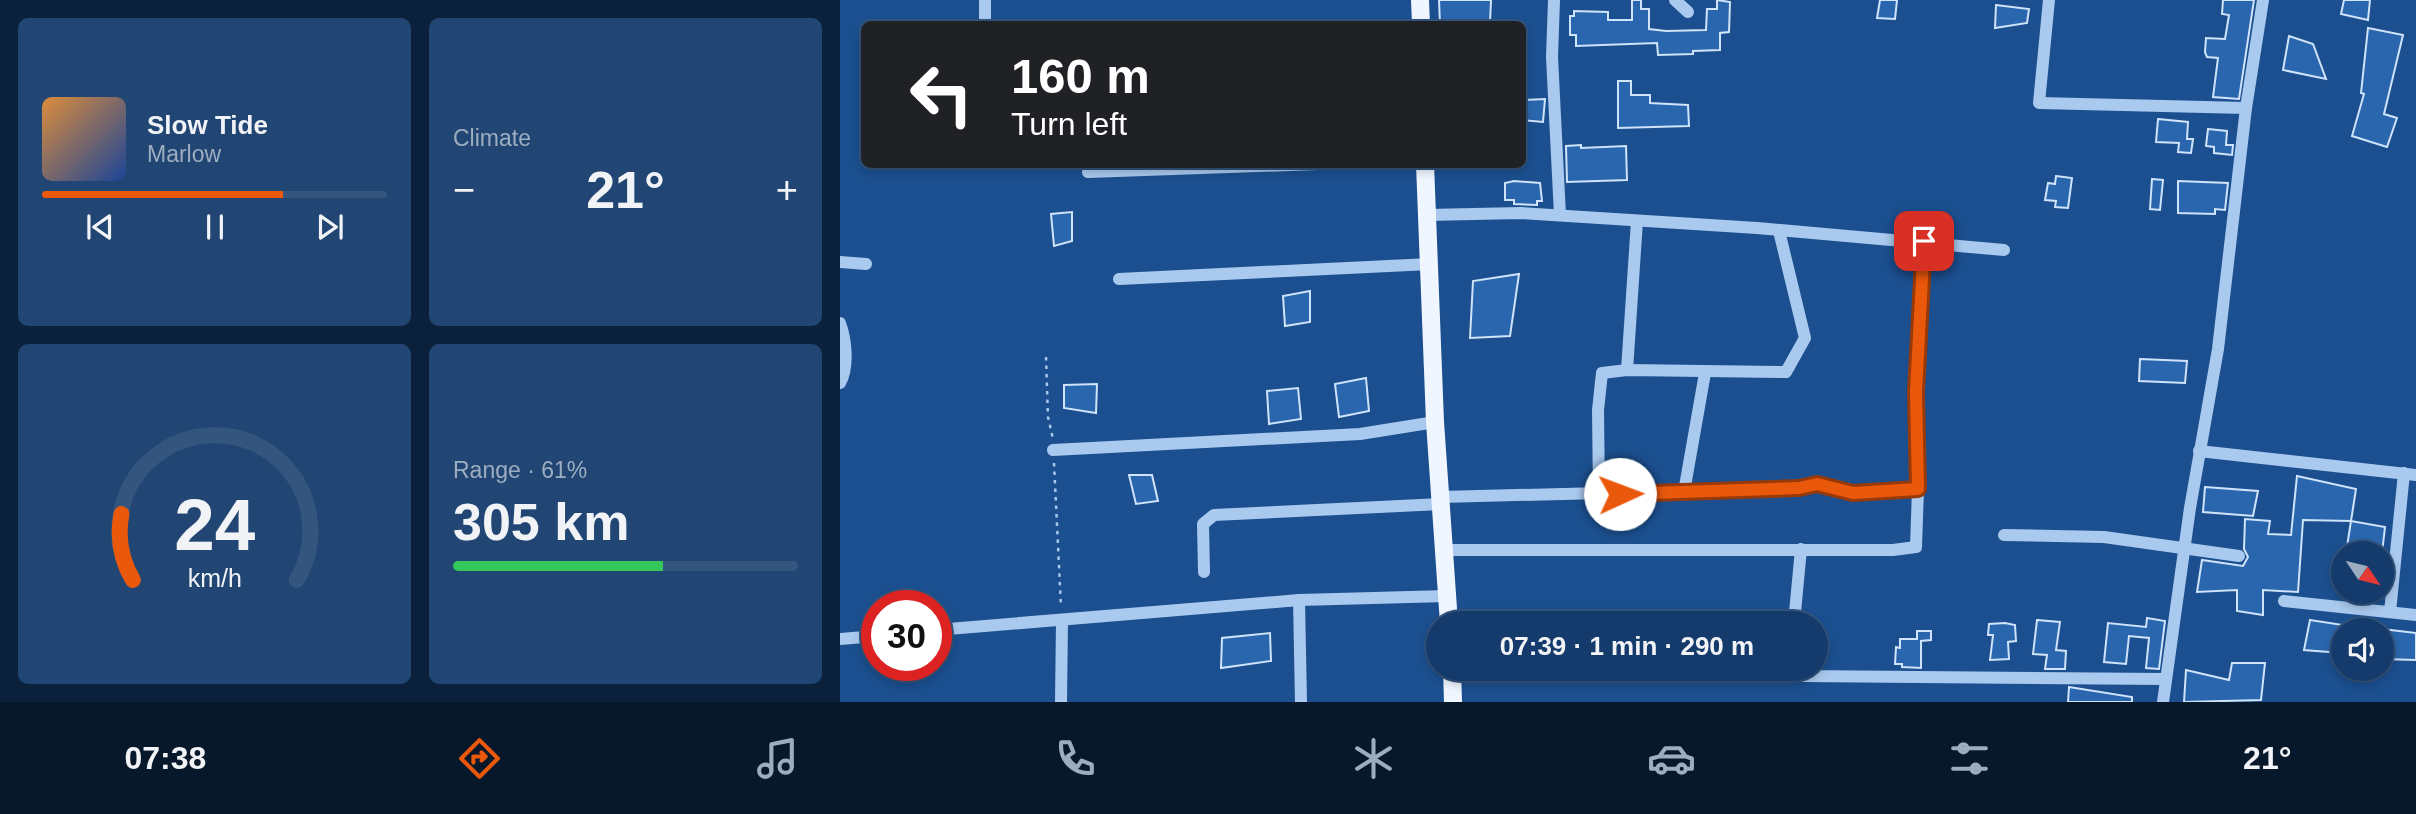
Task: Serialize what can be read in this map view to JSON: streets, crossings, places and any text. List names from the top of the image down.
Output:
{
  "north": "bottom right",
  "page": {
    "tile": [
      "Climate",
      ["Range · 61%", "305 km"]
    ],
    "turn": ["160 m", "Turn left"],
    "song": ["Slow Tide", "Marlow"],
    "heat": ["−", "21°", "+"],
    "limit": "30",
    "trip": "07:39 · 1 min · 290 m",
    "tabs": ["07:38", "21°"],
    "gauge": ["24", "km/h"]
  }
}
